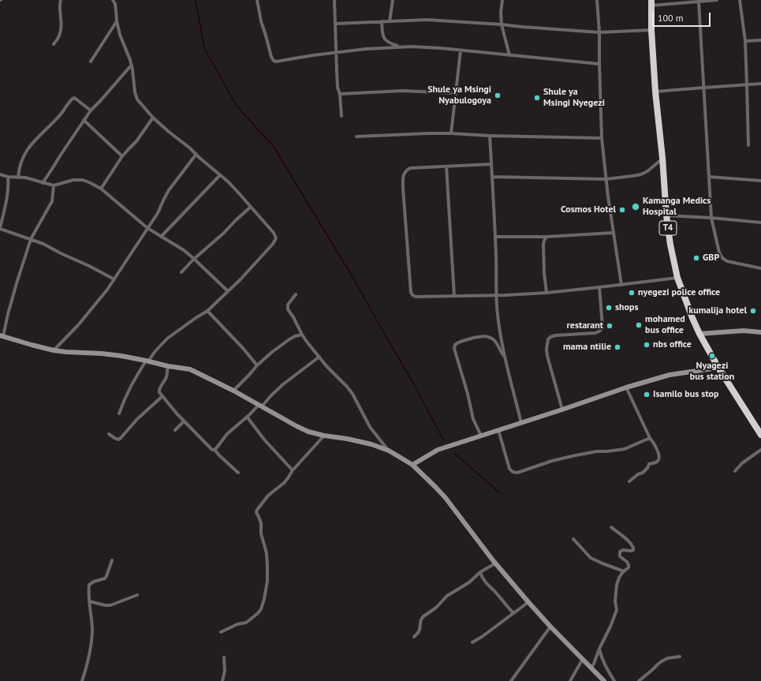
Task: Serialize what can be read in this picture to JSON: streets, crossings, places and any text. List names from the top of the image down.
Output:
{
  "streets": {
    "highway": ["T4"]
  },
  "places": [
    "Shule ya Msingi Nyabulogoya",
    "Shule ya Msingi Nyegezi",
    "Kamanga Medics Hospital",
    "Cosmos Hotel",
    "GBP",
    "nyegezi police office",
    "shops",
    "kumalija hotel",
    "mohamed bus office",
    "restarant",
    "nbs office",
    "mama ntilie",
    "Nyagezi bus station",
    "Isamilo bus stop"
  ],
  "scale_bar": "100 m"
}
